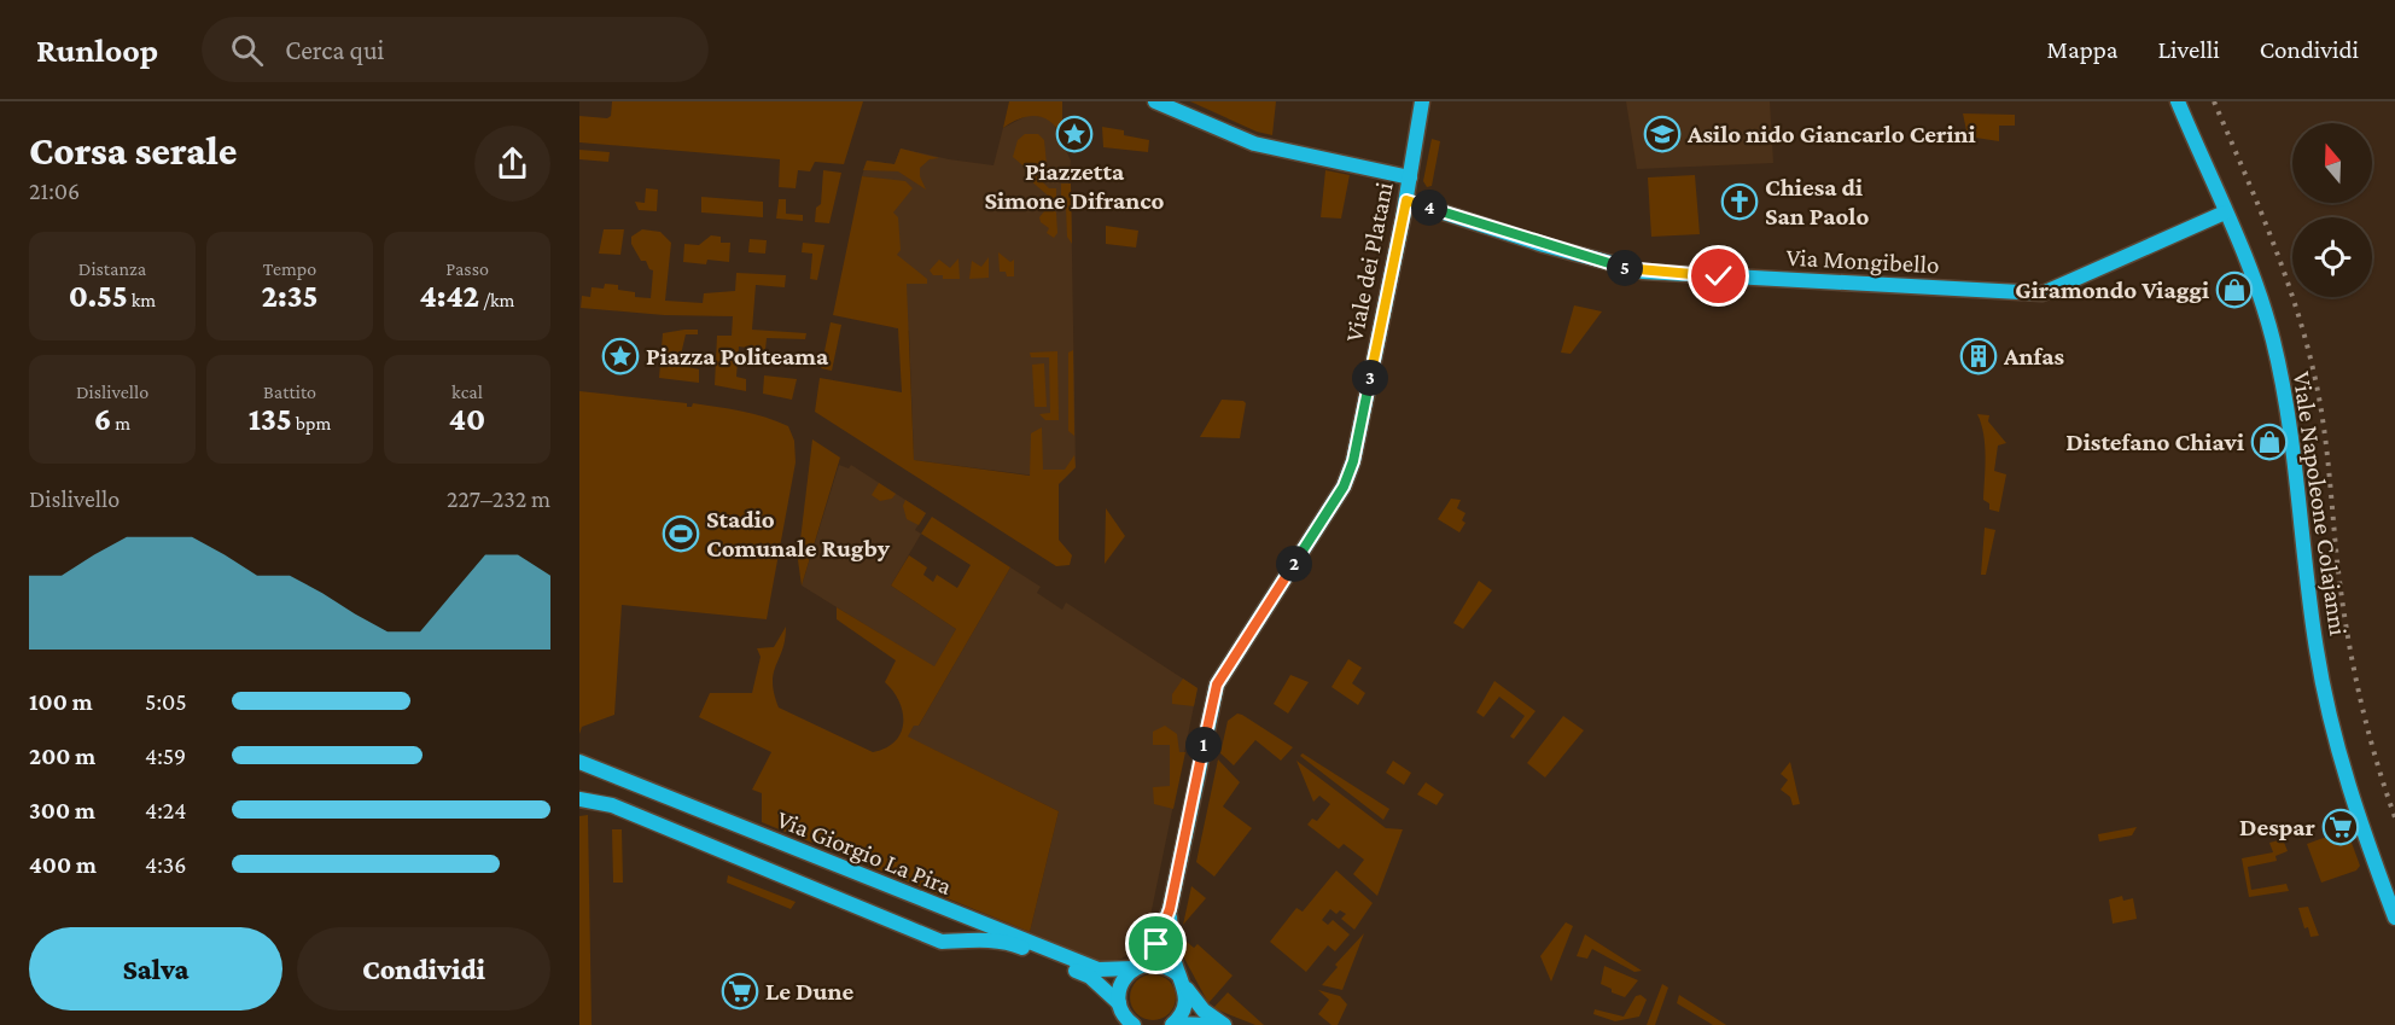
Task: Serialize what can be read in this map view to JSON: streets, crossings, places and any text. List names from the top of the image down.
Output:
{
  "streets": {
    "street": [
      "Via Mongibello",
      "Viale dei Platani",
      "Viale Napoleone Colajanni",
      "Via Giorgio La Pira"
    ]
  },
  "crossings": [
    ["Via Mongibello", "Viale dei Platani"],
    ["Via Mongibello", "Viale Napoleone Colajanni"]
  ],
  "places": {
    "place": ["Piazzetta Simone Difranco", "Piazza Politeama"],
    "school or university": ["Asilo nido Giancarlo Cerini"],
    "church": ["Chiesa di San Paolo"],
    "shop": ["Giramondo Viaggi", "Distefano Chiavi"],
    "building": ["Anfas"],
    "sports": ["Stadio Comunale Rugby"],
    "supermarket": ["Despar", "Le Dune"]
  },
  "north": "top",
  "page": {
    "header": "Runloop",
    "search": "Cerca qui",
    "nav": ["Mappa", "Livelli", "Condividi"],
    "heading": ["Corsa serale", "21:06"],
    "pins": [
      "4",
      "5",
      "3",
      "2",
      "1"
    ],
    "stats": [
      ["Distanza", "0.55 km"],
      ["Tempo", "2:35"],
      ["Passo", "4:42 /km"],
      ["Dislivello", "6 m"],
      ["Battito", "135 bpm"],
      ["kcal", "40"]
    ],
    "chart": ["Dislivello", "227–232 m"],
    "list": [
      {
        "name": "100 m",
        "note": "5:05"
      },
      {
        "name": "200 m",
        "note": "4:59"
      },
      {
        "name": "300 m",
        "note": "4:24"
      },
      {
        "name": "400 m",
        "note": "4:36"
      }
    ],
    "buttons": ["Salva", "Condividi"]
  }
}
